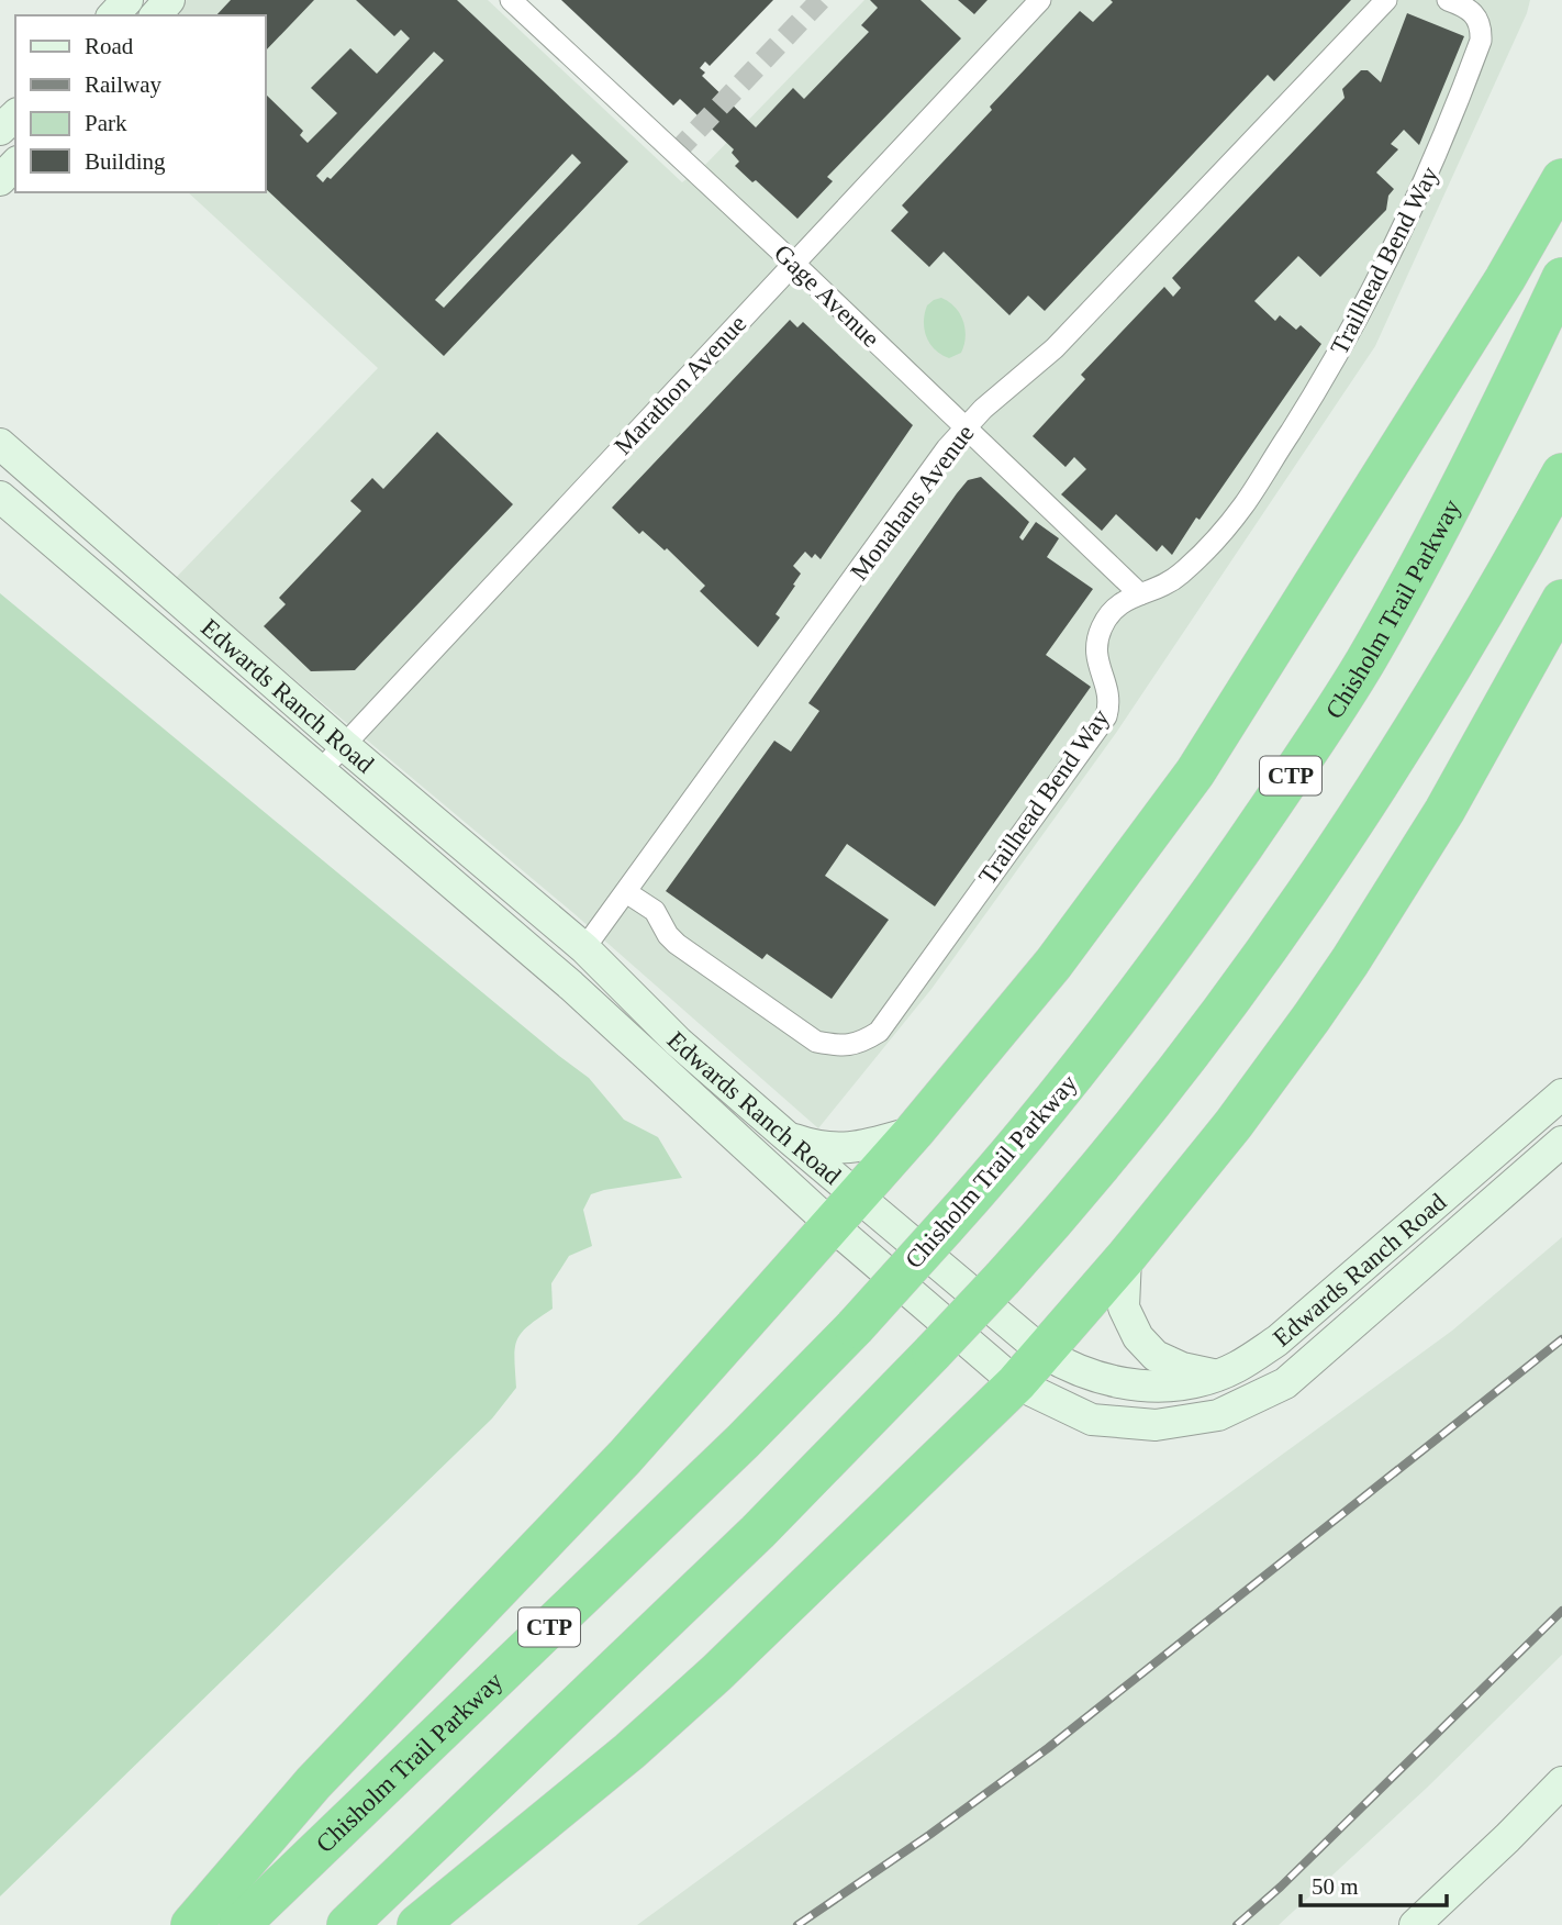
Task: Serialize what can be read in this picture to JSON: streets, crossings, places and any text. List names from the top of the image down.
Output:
{
  "streets": {
    "highway": ["Chisholm Trail Parkway", "CTP"],
    "street": [
      "Trailhead Bend Way",
      "Gage Avenue",
      "Marathon Avenue",
      "Monahans Avenue",
      "Edwards Ranch Road"
    ]
  },
  "crossings": [
    ["Trailhead Bend Way", "Gage Avenue"],
    ["Trailhead Bend Way", "Monahans Avenue"],
    ["Gage Avenue", "Marathon Avenue"],
    ["Gage Avenue", "Monahans Avenue"],
    ["Marathon Avenue", "Edwards Ranch Road"],
    ["Monahans Avenue", "Edwards Ranch Road"]
  ],
  "legend": [
    "Road",
    "Railway",
    "Park",
    "Building"
  ],
  "scale_bar": "50 m"
}
